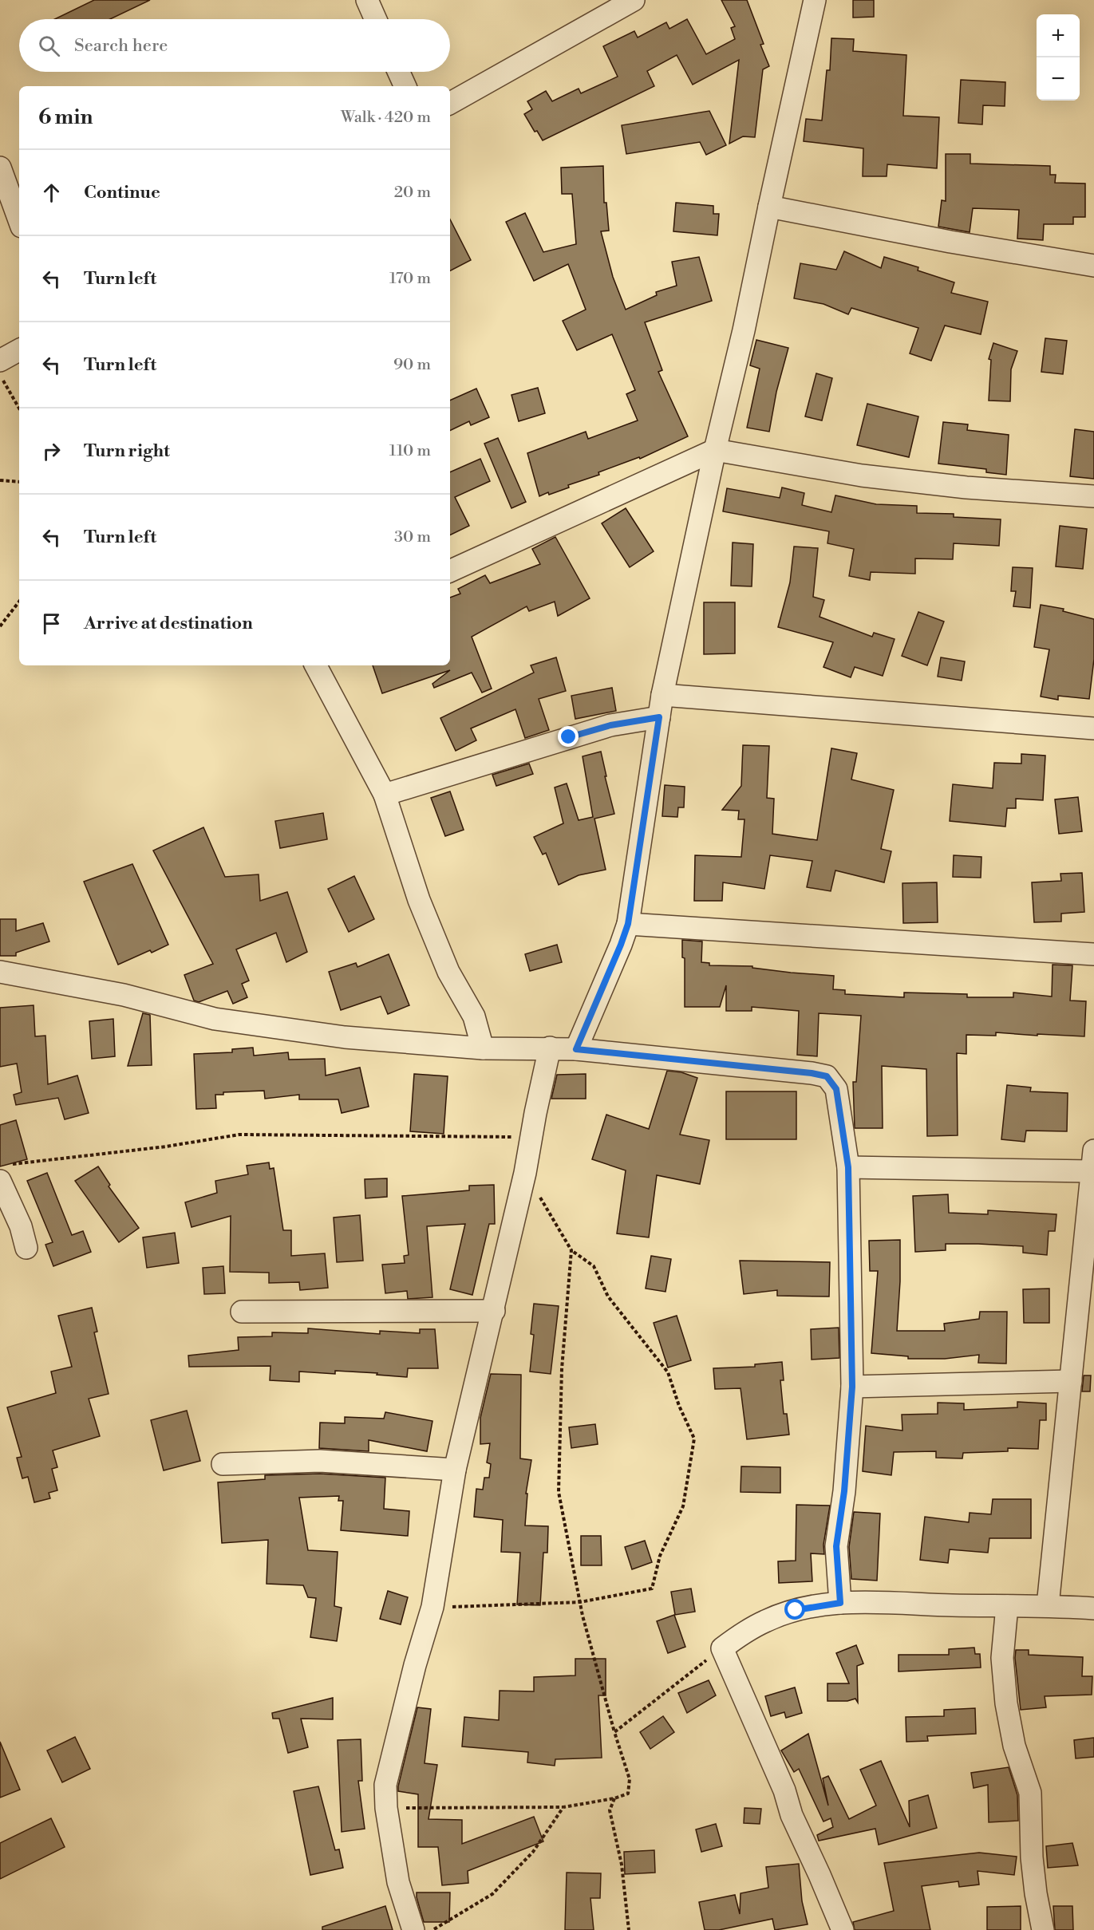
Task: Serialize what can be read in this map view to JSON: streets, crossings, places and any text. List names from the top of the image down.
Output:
{
  "page": {
    "map_buttons": ["+", "−"],
    "search": "Search here",
    "heading": ["6 min", "Walk · 420 m"],
    "list": [
      ["Continue", "20 m"],
      ["Turn left", "170 m"],
      ["Turn left", "90 m"],
      ["Turn right", "110 m"],
      ["Turn left", "30 m"],
      "Arrive at destination"
    ]
  }
}
